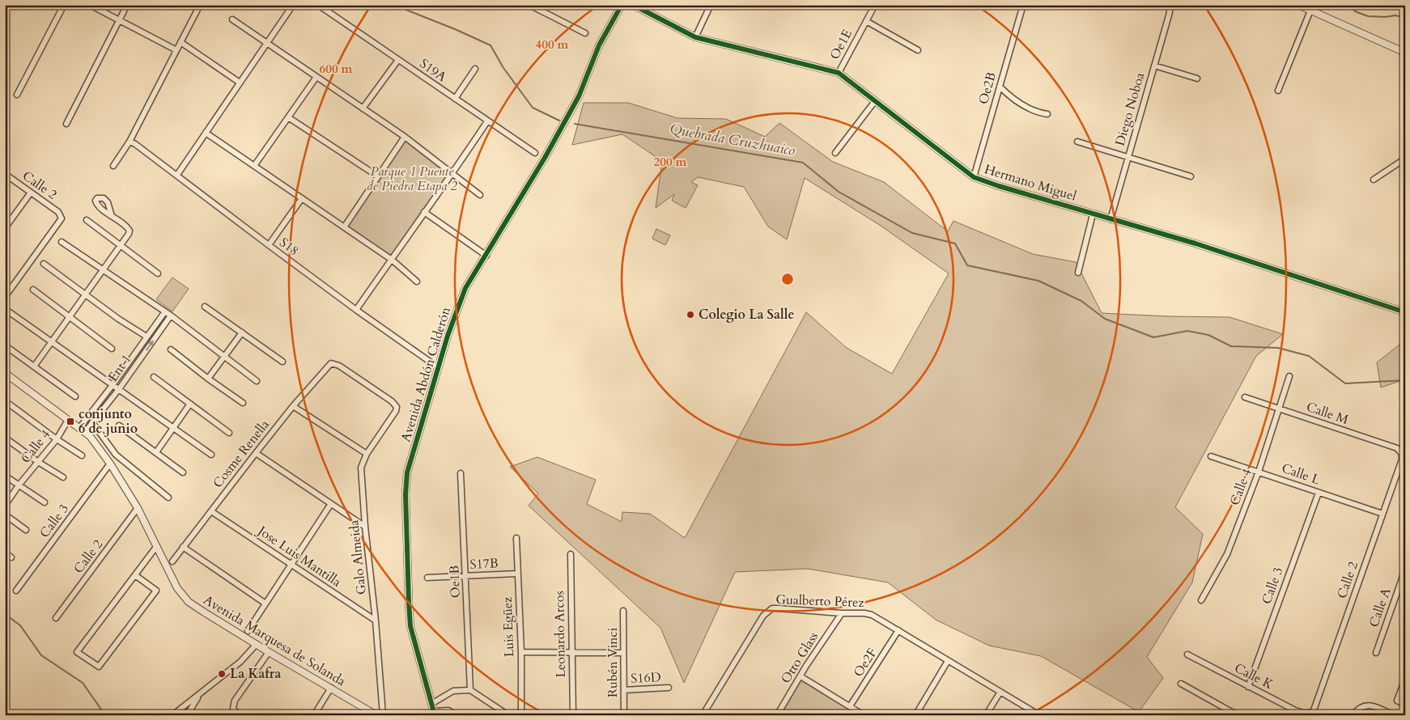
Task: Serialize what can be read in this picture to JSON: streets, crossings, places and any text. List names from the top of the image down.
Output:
{
  "streets": {
    "street": [
      "Oe1E",
      "S19A",
      "Oe2B",
      "Diego Noboa",
      "Hermano Miguel",
      "Calle 2",
      "S18",
      "Ent 1",
      "Avenida Abdón Calderón",
      "Calle M",
      "Calle 4",
      "Cosme Renella",
      "Calle L",
      "Calle 3",
      "Jose Luis Mantilla",
      "Galo Almeida",
      "S17B",
      "Oe1B",
      "Gualberto Pérez",
      "Calle A",
      "Luis Egüez",
      "Leonardo Arcos",
      "Avenida Marquesa de Solanda",
      "Otto Glass",
      "Rubén Vinci",
      "Oe2F",
      "Calle K",
      "S16D"
    ]
  },
  "crossings": [
    ["Oe1E", "Hermano Miguel"],
    ["Oe2B", "Hermano Miguel"],
    ["Diego Noboa", "Hermano Miguel"],
    ["Calle 2", "Calle M"],
    ["Calle 2", "Calle L"],
    ["Calle 2", "Avenida Marquesa de Solanda"],
    ["Calle 2", "Calle K"],
    ["S18", "Avenida Abdón Calderón"],
    ["Ent 1", "Avenida Marquesa de Solanda"],
    ["Calle M", "Calle 4"],
    ["Calle 4", "Calle L"],
    ["Calle 4", "Avenida Marquesa de Solanda"],
    ["Cosme Renella", "Jose Luis Mantilla"],
    ["Cosme Renella", "Galo Almeida"],
    ["Calle L", "Calle 3"],
    ["Calle 3", "Avenida Marquesa de Solanda"],
    ["Calle 3", "Calle K"],
    ["Jose Luis Mantilla", "Galo Almeida"],
    ["S17B", "Oe1B"],
    ["S17B", "Luis Egüez"],
    ["Gualberto Pérez", "Otto Glass"],
    ["Gualberto Pérez", "Oe2F"],
    ["Rubén Vinci", "S16D"]
  ],
  "water": ["Quebrada Cruzhuaico"],
  "parks": ["Parque 1 Puente de Piedra Etapa 2"],
  "places": {
    "other": ["Colegio La Salle", "La Kafra"],
    "transit": ["conjunto 6 de junio"]
  },
  "rings": ["400 m", "600 m", "200 m"]
}
